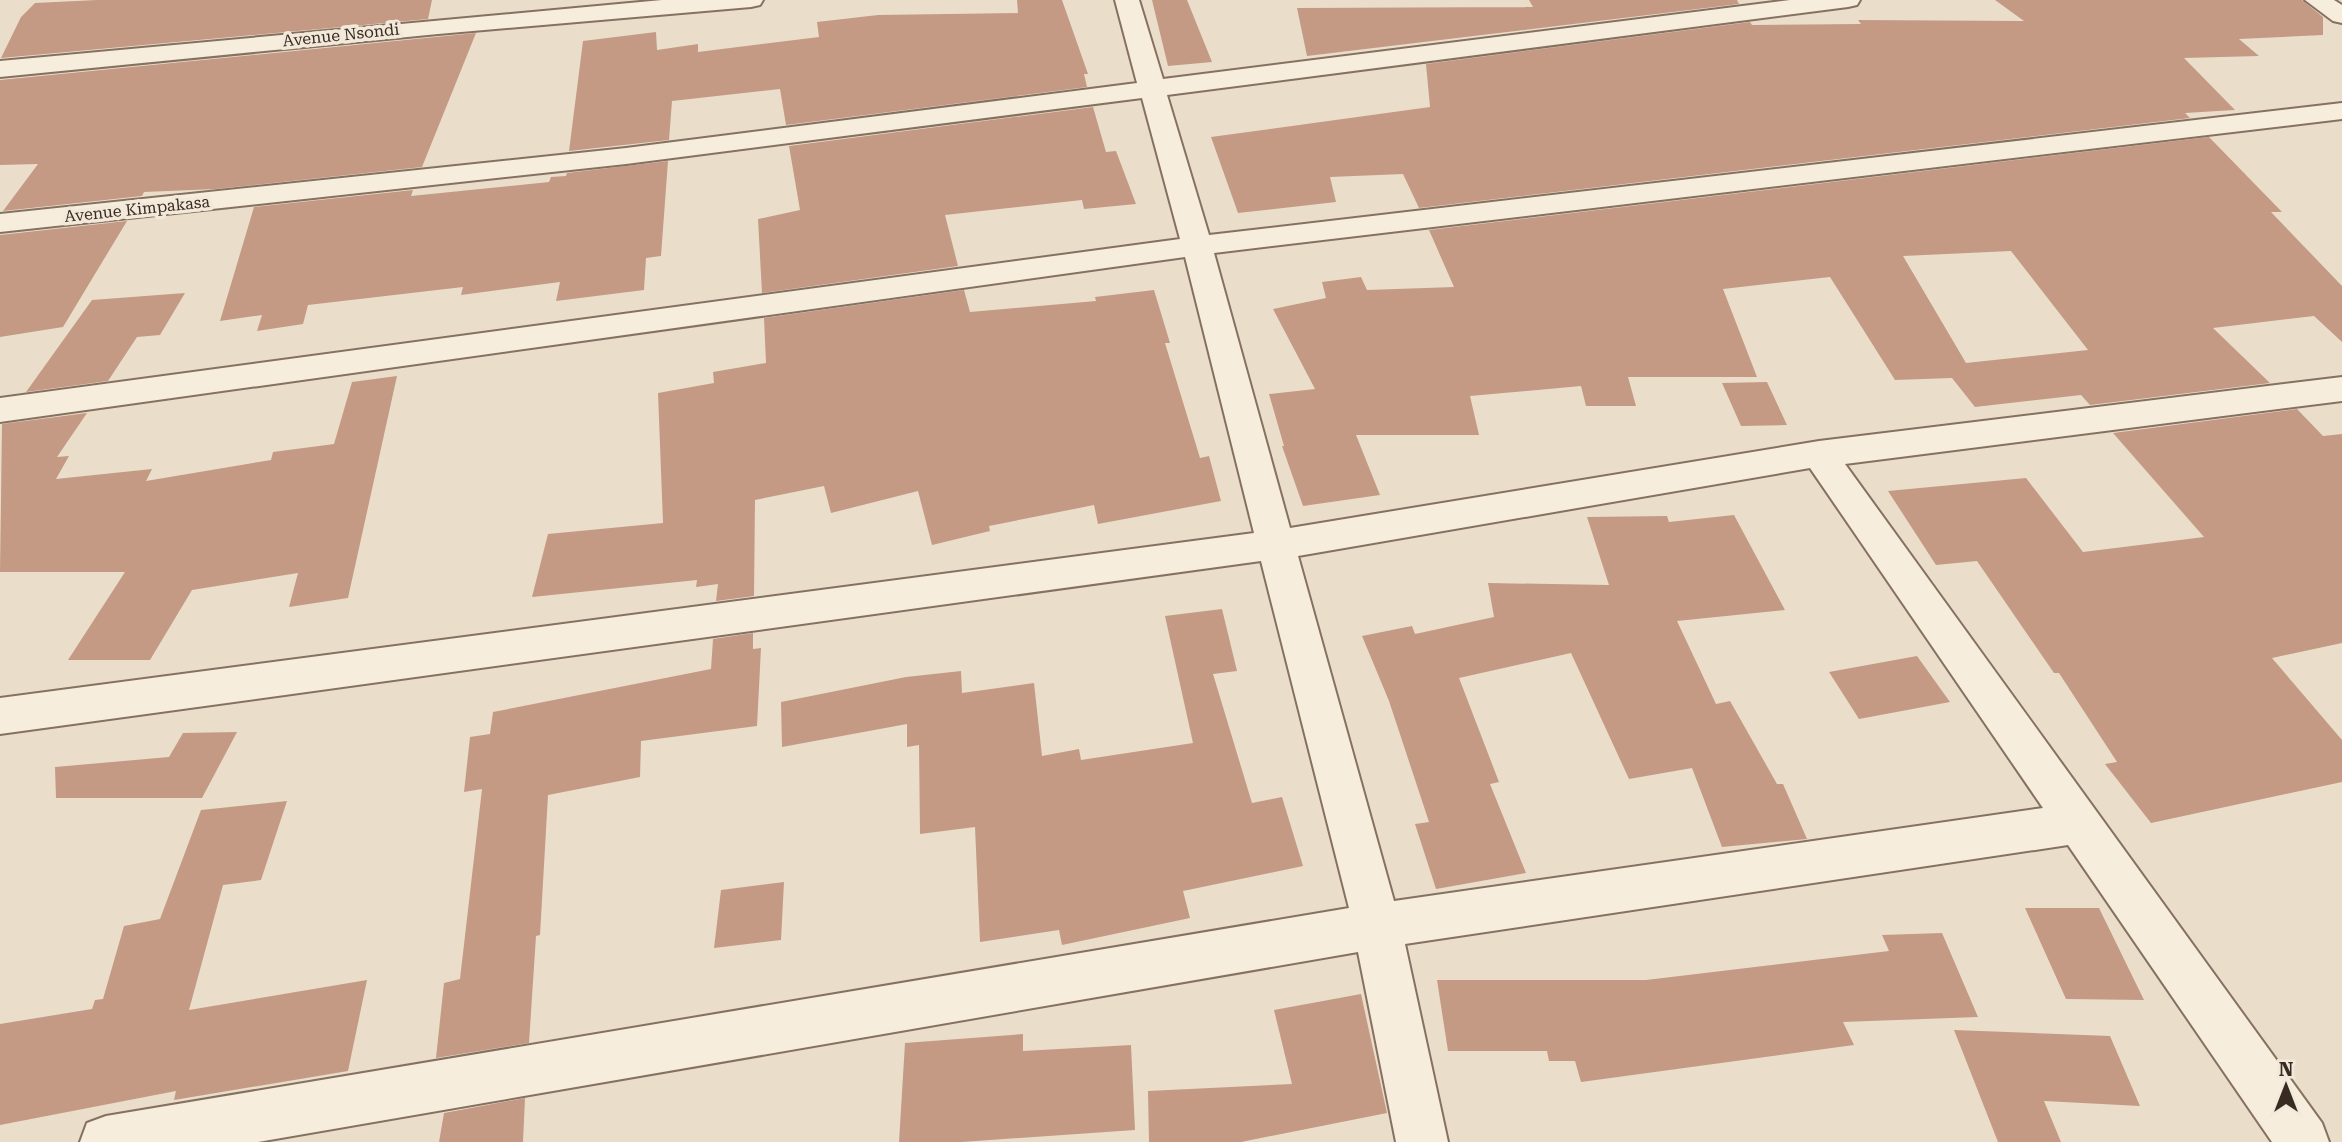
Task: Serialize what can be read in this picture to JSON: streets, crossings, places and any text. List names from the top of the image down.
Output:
{
  "streets": {
    "street": ["Avenue Nsondi", "Avenue Kimpakasa"]
  },
  "north": "top"
}
